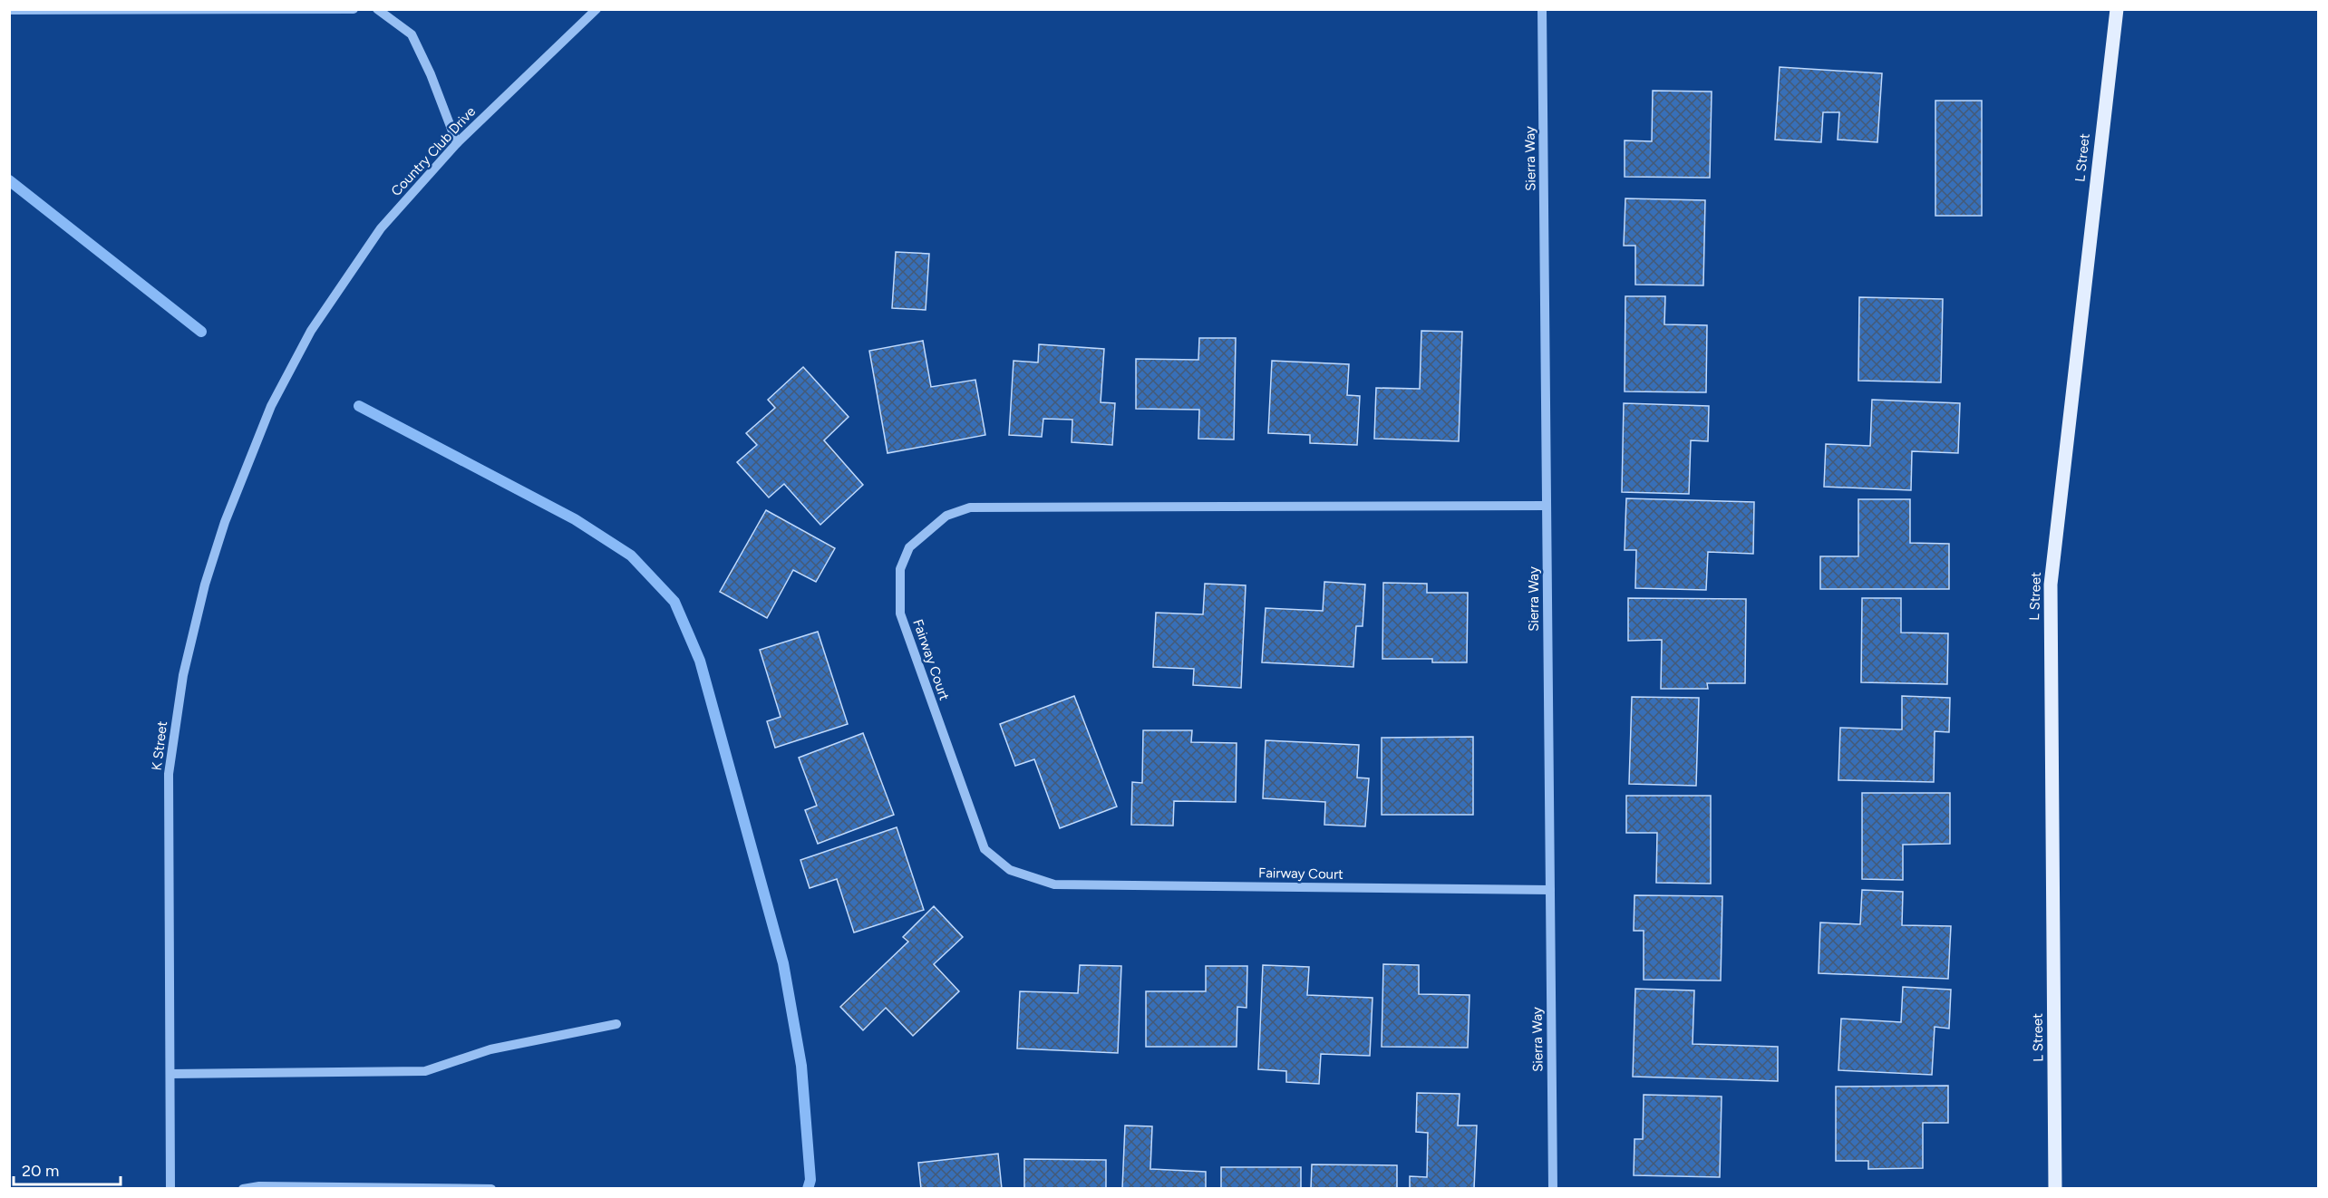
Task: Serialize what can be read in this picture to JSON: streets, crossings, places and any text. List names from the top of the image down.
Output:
{
  "streets": {
    "main road": ["L Street"],
    "street": [
      "Country Club Drive",
      "Sierra Way",
      "Fairway Court",
      "K Street"
    ]
  },
  "crossings": [
    ["Country Club Drive", "K Street"],
    ["Sierra Way", "Fairway Court"]
  ],
  "scale_bar": "20 m"
}
